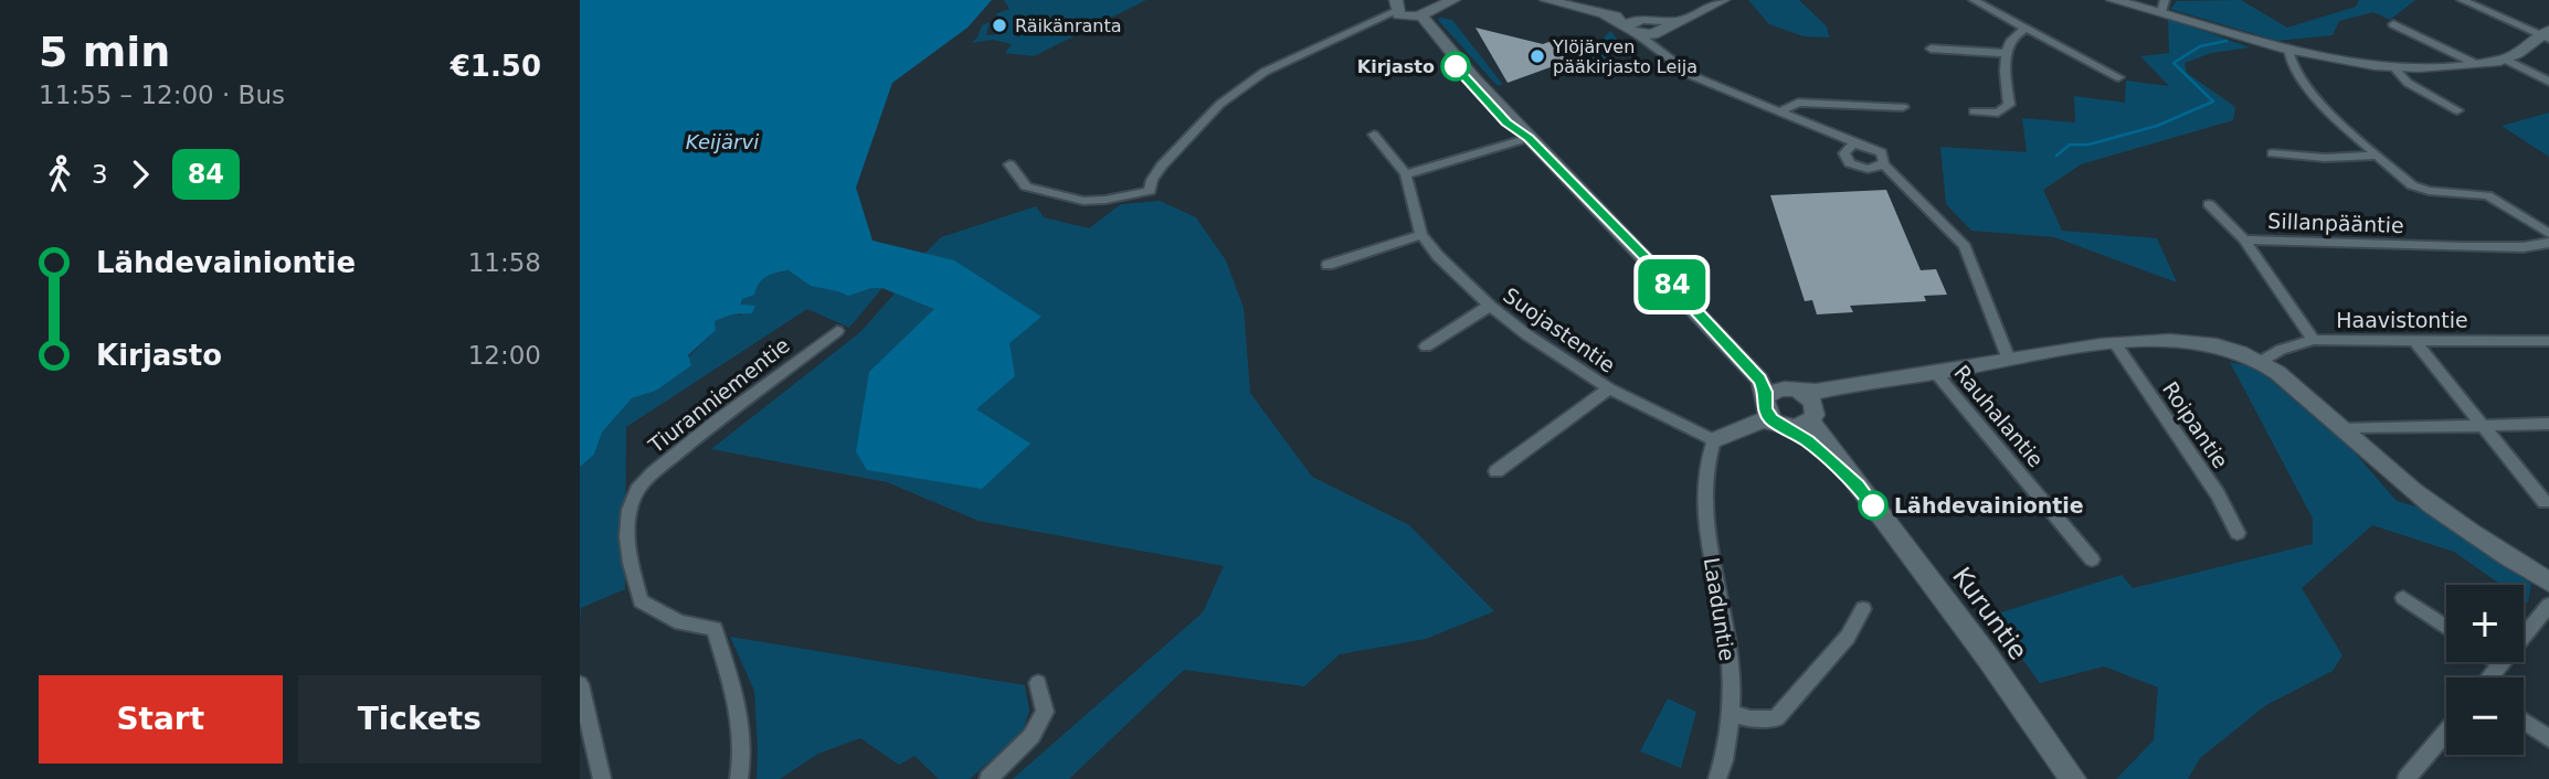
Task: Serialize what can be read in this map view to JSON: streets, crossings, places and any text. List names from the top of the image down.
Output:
{
  "streets": {
    "street": [
      "Sillanpääntie",
      "Haavistontie",
      "Suojastentie",
      "Tiuranniementie",
      "Rauhalantie",
      "Roipantie",
      "Laaduntie",
      "Kuruntie"
    ]
  },
  "crossings": [
    ["Sillanpääntie", "Haavistontie"],
    ["Suojastentie", "Laaduntie"]
  ],
  "water": ["Keijärvi"],
  "places": [
    "Räikänranta",
    "Ylöjärven pääkirjasto Leija",
    "Kirjasto",
    "Lähdevainiontie"
  ],
  "lines": ["bus line 84"],
  "page": {
    "heading": ["5 min", "11:55 – 12:00 · Bus", "€1.50"],
    "on_map": "84",
    "legs": ["3", "84"],
    "list": [
      {
        "name": "Lähdevainiontie",
        "value": "11:58"
      },
      {
        "name": "Kirjasto",
        "value": "12:00"
      }
    ],
    "map_buttons": ["+", "−"],
    "buttons": ["Start", "Tickets"]
  }
}
